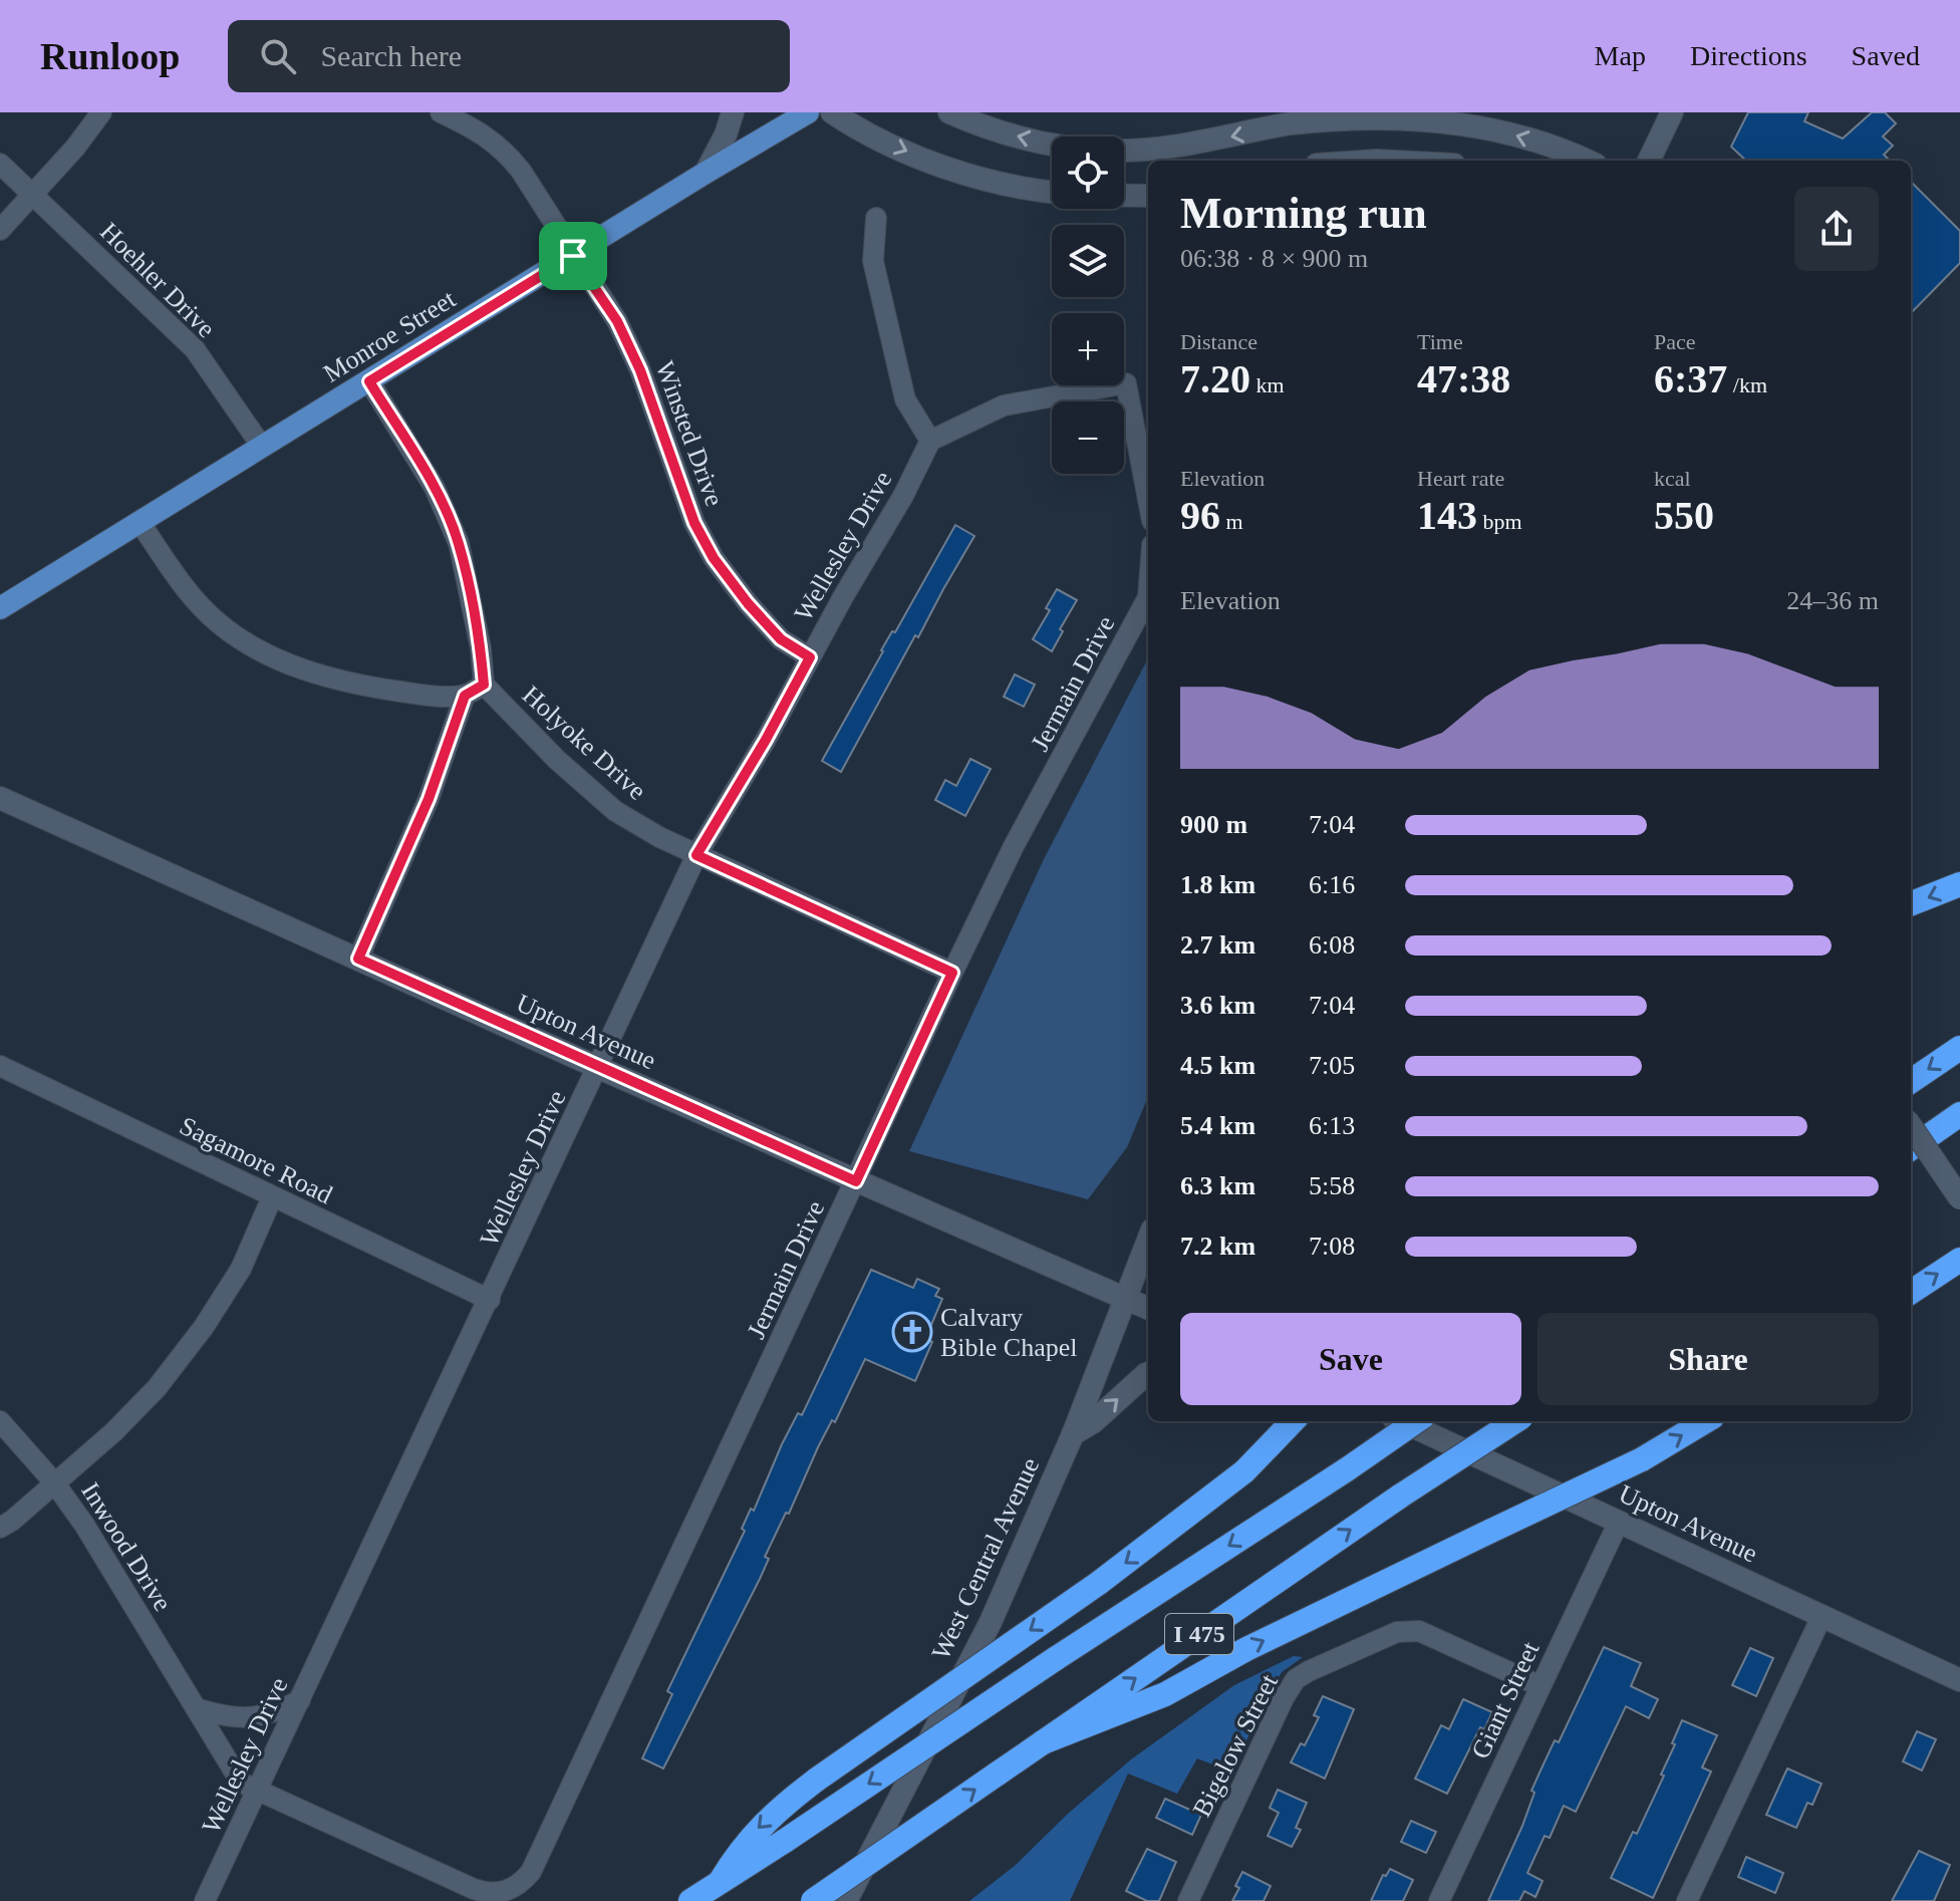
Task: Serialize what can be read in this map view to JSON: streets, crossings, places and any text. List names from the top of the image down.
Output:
{
  "streets": {
    "highway": ["I 475"],
    "main road": ["Monroe Street"],
    "street": [
      "Hoehler Drive",
      "Winsted Drive",
      "Wellesley Drive",
      "Jermain Drive",
      "Holyoke Drive",
      "Upton Avenue",
      "Sagamore Road",
      "Inwood Drive",
      "West Central Avenue",
      "Giant Street",
      "Bigelow Street"
    ]
  },
  "crossings": [
    ["Hoehler Drive", "Monroe Street"],
    ["Monroe Street", "Winsted Drive"],
    ["Monroe Street", "Holyoke Drive"],
    ["Winsted Drive", "Wellesley Drive"],
    ["Wellesley Drive", "Holyoke Drive"],
    ["Wellesley Drive", "Upton Avenue"],
    ["Wellesley Drive", "Sagamore Road"],
    ["Wellesley Drive", "Inwood Drive"],
    ["Jermain Drive", "Holyoke Drive"],
    ["Jermain Drive", "Upton Avenue"],
    ["Jermain Drive", "Inwood Drive"],
    ["Upton Avenue", "West Central Avenue"],
    ["Upton Avenue", "Giant Street"],
    ["Giant Street", "Bigelow Street"]
  ],
  "places": {
    "church": ["Calvary Bible Chapel"]
  },
  "page": {
    "header": "Runloop",
    "search": "Search here",
    "nav": ["Map", "Directions", "Saved"],
    "map_buttons": ["+", "−"],
    "heading": ["Morning run", "06:38 · 8 × 900 m"],
    "stats": [
      ["Distance", "7.20 km"],
      ["Time", "47:38"],
      ["Pace", "6:37 /km"],
      ["Elevation", "96 m"],
      ["Heart rate", "143 bpm"],
      ["kcal", "550"]
    ],
    "chart": ["Elevation", "24–36 m"],
    "list": [
      {
        "name": "900 m",
        "note": "7:04"
      },
      {
        "name": "1.8 km",
        "note": "6:16"
      },
      {
        "name": "2.7 km",
        "note": "6:08"
      },
      {
        "name": "3.6 km",
        "note": "7:04"
      },
      {
        "name": "4.5 km",
        "note": "7:05"
      },
      {
        "name": "5.4 km",
        "note": "6:13"
      },
      {
        "name": "6.3 km",
        "note": "5:58"
      },
      {
        "name": "7.2 km",
        "note": "7:08"
      }
    ],
    "buttons": ["Save", "Share"]
  }
}
